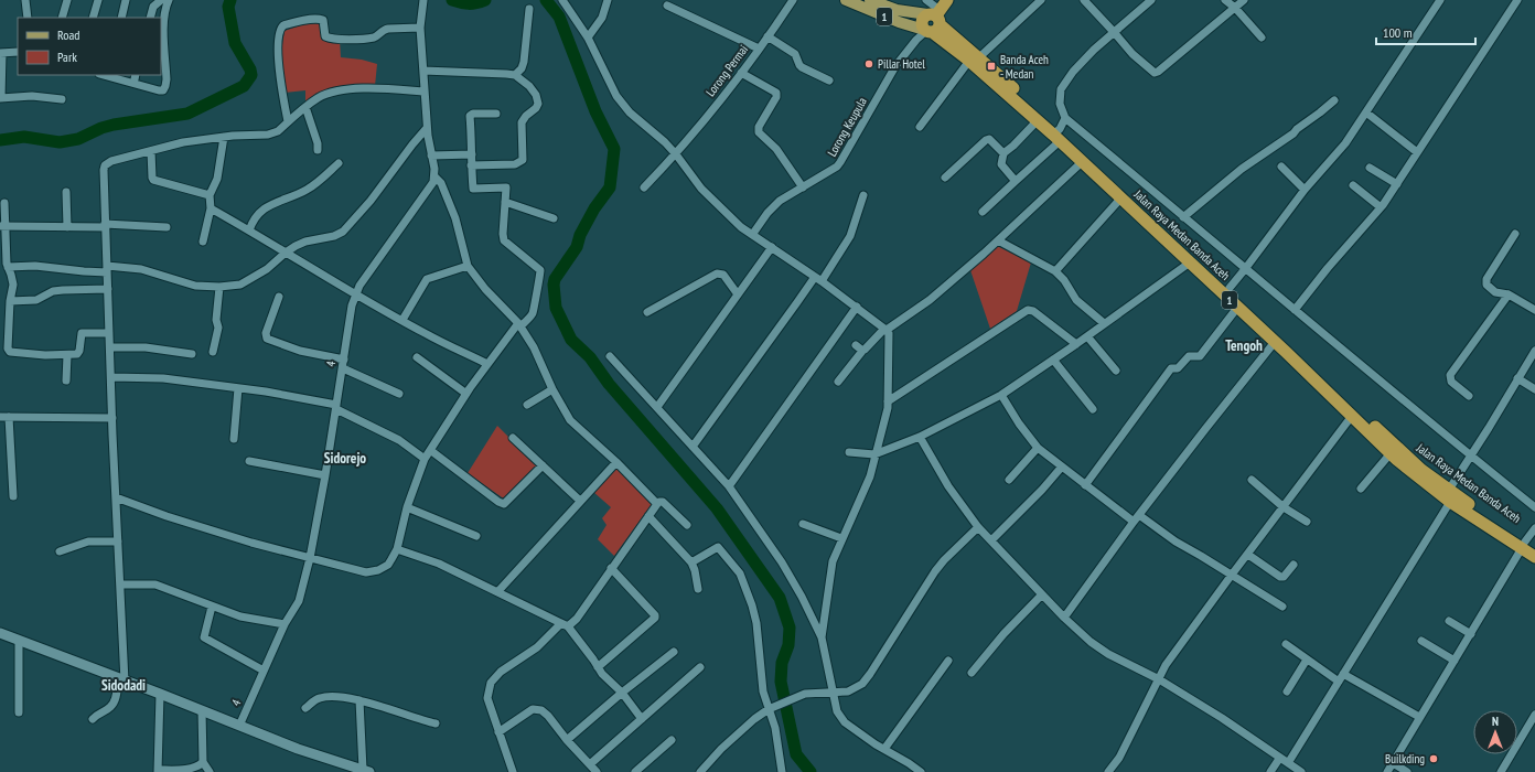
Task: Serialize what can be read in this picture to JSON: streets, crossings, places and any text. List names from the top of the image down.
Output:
{
  "streets": {
    "highway": ["1", "Jalan Raya Medan Banda Aceh"],
    "street": ["Lorong Permai", "Lorong Keupula", "4"]
  },
  "crossings": [
    ["1", "Lorong Keupula"],
    ["1", "Jalan Raya Medan Banda Aceh"],
    ["Lorong Keupula", "Jalan Raya Medan Banda Aceh"]
  ],
  "districts": ["Tengoh", "Sidorejo", "Sidodadi"],
  "places": {
    "other": ["Pillar Hotel", "Builkding"],
    "transit": ["Banda Aceh - Medan"]
  },
  "legend": ["Road", "Park"],
  "scale_bar": "100 m",
  "north": "top"
}
